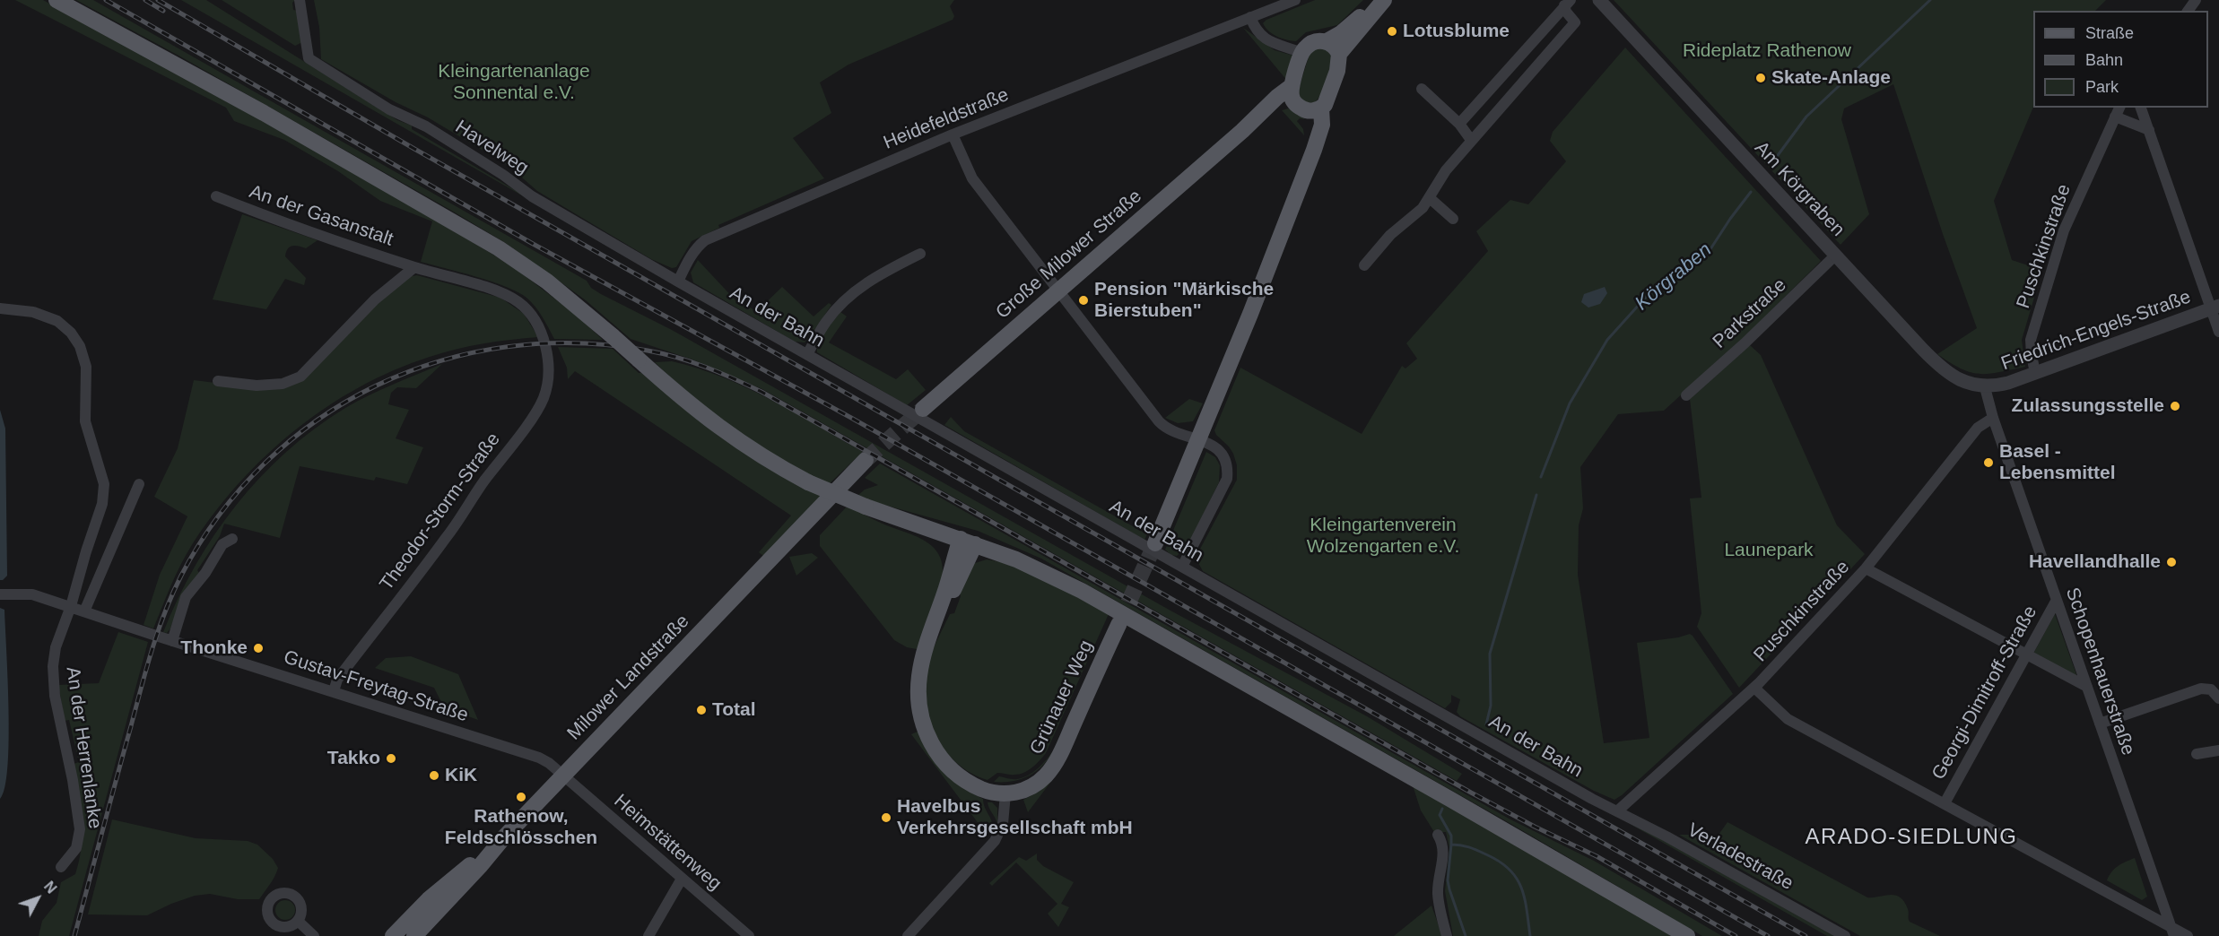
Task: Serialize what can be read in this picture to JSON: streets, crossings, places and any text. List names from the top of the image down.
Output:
{
  "streets": {
    "main road": ["Große Milower Straße", "Milower Landstraße", "Grünauer Weg"],
    "street": [
      "Heidefeldstraße",
      "Havelweg",
      "Am Körgraben",
      "An der Gasanstalt",
      "Puschkinstraße",
      "Parkstraße",
      "An der Bahn",
      "Friedrich-Engels-Straße",
      "Theodor-Storm-Straße",
      "Schopenhauerstraße",
      "Gustav-Freytag-Straße",
      "Georgi-Dimitroff-Straße",
      "An der Herrenlanke",
      "Heimstättenweg",
      "Verladestraße"
    ]
  },
  "crossings": [
    ["Heidefeldstraße", "Havelweg"],
    ["Heidefeldstraße", "An der Bahn"],
    ["Havelweg", "An der Bahn"],
    ["Am Körgraben", "Parkstraße"],
    ["Am Körgraben", "Friedrich-Engels-Straße"],
    ["Am Körgraben", "Schopenhauerstraße"],
    ["An der Gasanstalt", "Theodor-Storm-Straße"],
    ["Puschkinstraße", "An der Bahn"],
    ["Puschkinstraße", "Friedrich-Engels-Straße"],
    ["Puschkinstraße", "Schopenhauerstraße"],
    ["Puschkinstraße", "Verladestraße"],
    ["An der Bahn", "Verladestraße"],
    ["Friedrich-Engels-Straße", "Schopenhauerstraße"],
    ["Theodor-Storm-Straße", "Gustav-Freytag-Straße"],
    ["Schopenhauerstraße", "Georgi-Dimitroff-Straße"],
    ["Milower Landstraße", "Gustav-Freytag-Straße"],
    ["Milower Landstraße", "Heimstättenweg"],
    ["Gustav-Freytag-Straße", "An der Herrenlanke"],
    ["Gustav-Freytag-Straße", "Heimstättenweg"]
  ],
  "districts": ["ARADO-SIEDLUNG"],
  "water": ["Körgraben"],
  "parks": [
    "Rideplatz Rathenow",
    "Kleingartenanlage Sonnental e.V.",
    "Kleingartenverein Wolzengarten e.V.",
    "Launepark"
  ],
  "places": [
    "Lotusblume",
    "Skate-Anlage",
    "Pension \"Märkische Bierstuben\"",
    "Zulassungsstelle",
    "Basel - Lebensmittel",
    "Havellandhalle",
    "Thonke",
    "Total",
    "Takko",
    "KiK",
    "Rathenow, Feldschlösschen",
    "Havelbus Verkehrsgesellschaft mbH"
  ],
  "legend": ["Straße", "Bahn", "Park"],
  "north": "top right"
}
